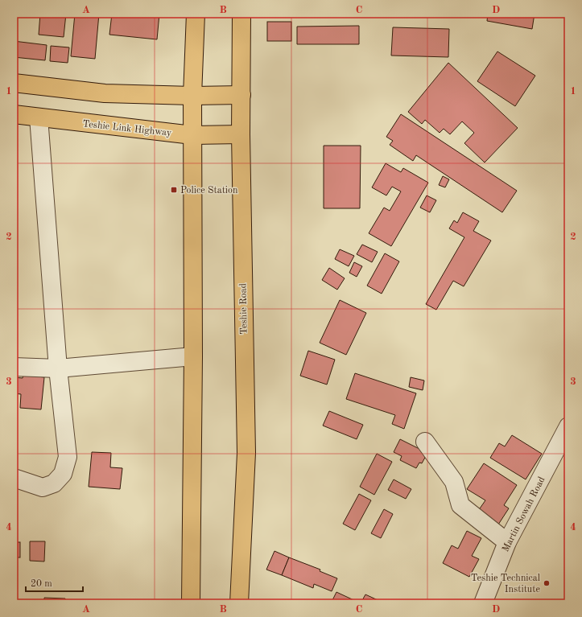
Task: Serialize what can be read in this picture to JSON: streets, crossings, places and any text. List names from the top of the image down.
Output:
{
  "streets": {
    "main road": ["Teshie Link Highway", "Teshie Road"],
    "street": ["Martin Sowah Road"]
  },
  "crossings": [
    ["Teshie Link Highway", "Teshie Road"]
  ],
  "places": {
    "transit": ["Police Station"],
    "other": ["Teshie Technical Institute"]
  },
  "scale_bar": "20 m",
  "grid": {
    "columns": [
      "A",
      "B",
      "C",
      "D"
    ],
    "rows": [
      "1",
      "2",
      "3",
      "4"
    ]
  }
}
